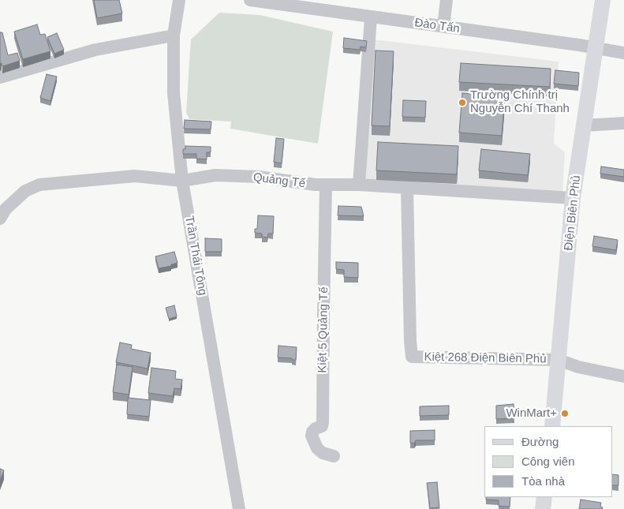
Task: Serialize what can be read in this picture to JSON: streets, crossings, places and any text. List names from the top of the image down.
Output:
{
  "streets": {
    "main road": ["Điện Biên Phủ"],
    "street": [
      "Đào Tấn",
      "Quảng Tế",
      "Trần Thái Tông",
      "Kiệt 5 Quảng Tế",
      "Kiệt 268 Điện Biên Phủ"
    ]
  },
  "crossings": [
    ["Đào Tấn", "Điện Biên Phủ"],
    ["Quảng Tế", "Điện Biên Phủ"],
    ["Quảng Tế", "Trần Thái Tông"],
    ["Quảng Tế", "Kiệt 5 Quảng Tế"],
    ["Quảng Tế", "Kiệt 268 Điện Biên Phủ"],
    ["Điện Biên Phủ", "Kiệt 268 Điện Biên Phủ"]
  ],
  "places": ["Trường Chính trị Nguyễn Chí Thanh", "WinMart+"],
  "legend": ["Đường", "Công viên", "Tòa nhà"]
}
